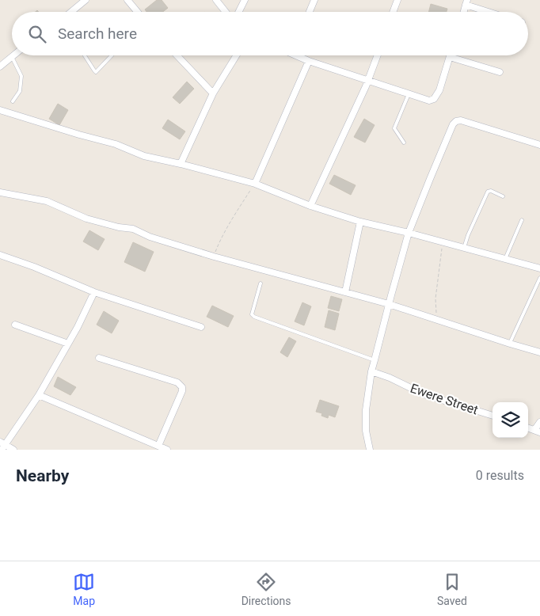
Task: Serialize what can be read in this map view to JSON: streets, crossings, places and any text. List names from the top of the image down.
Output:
{
  "streets": {
    "street": ["Ewere Street"]
  },
  "page": {
    "search": "Search here",
    "heading": ["Nearby", "0 results"],
    "nav": ["Map", "Directions", "Saved"]
  }
}
